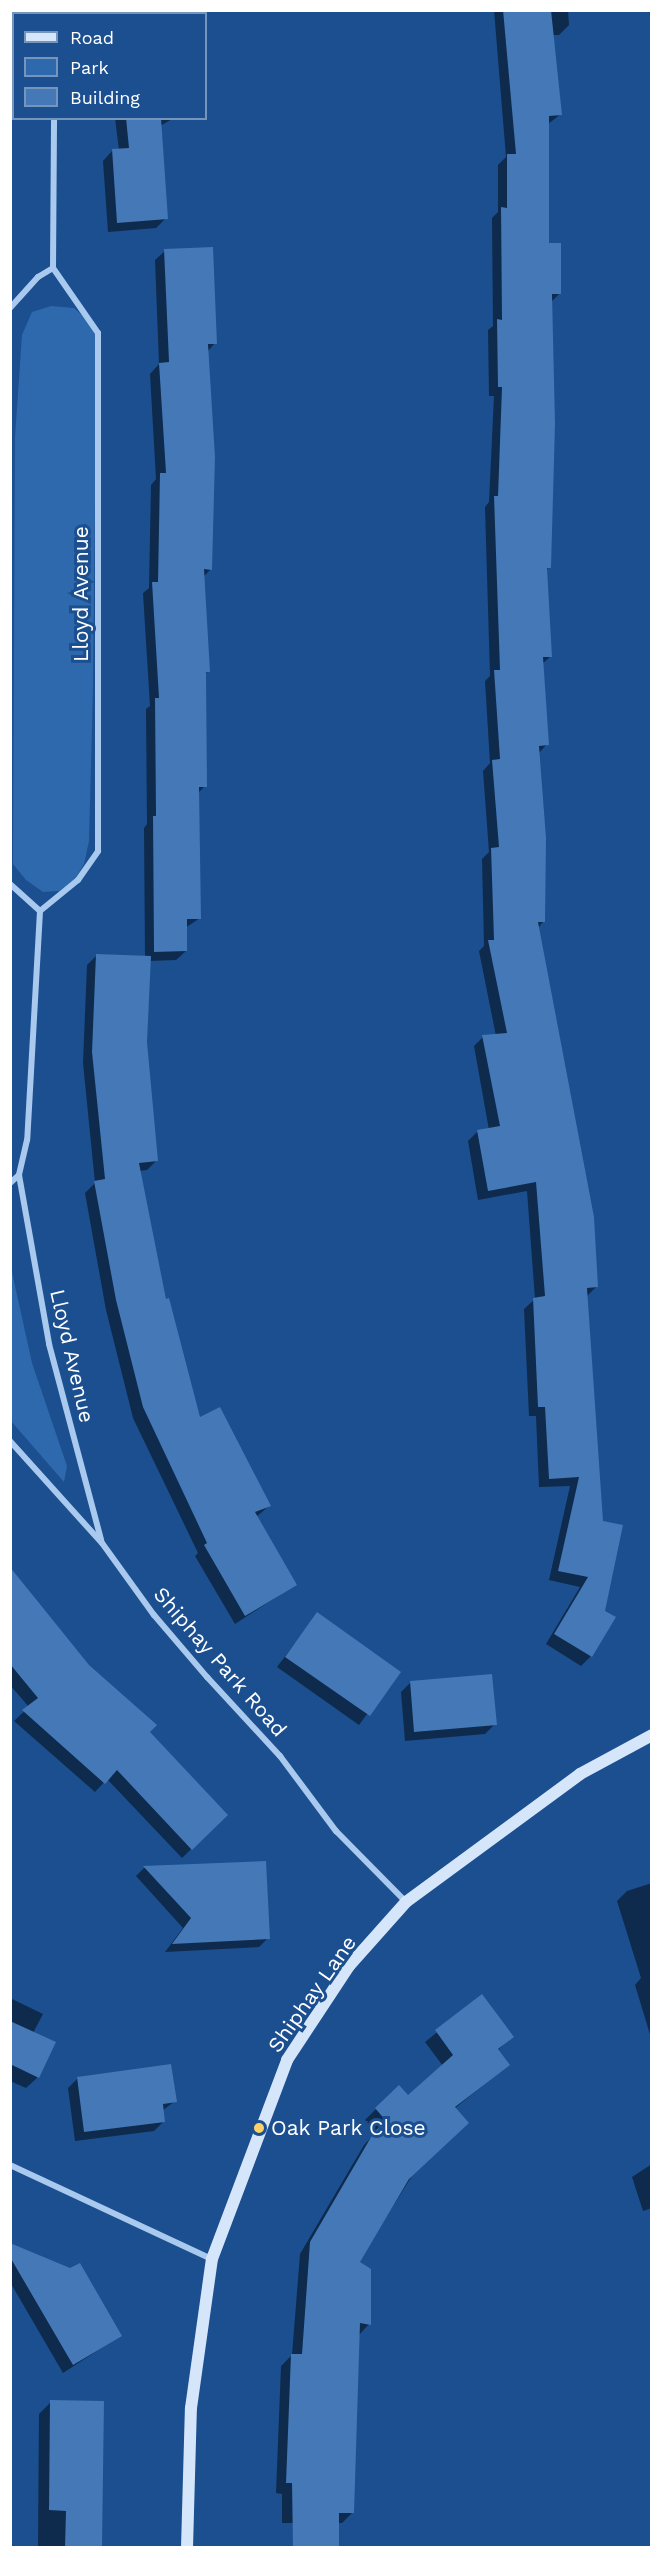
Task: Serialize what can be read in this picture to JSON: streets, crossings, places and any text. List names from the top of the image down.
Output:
{
  "streets": {
    "street": ["Lloyd Avenue", "Shiphay Park Road", "Shiphay Lane"]
  },
  "crossings": [
    ["Lloyd Avenue", "Shiphay Park Road"],
    ["Shiphay Park Road", "Shiphay Lane"]
  ],
  "places": ["Oak Park Close"],
  "legend": ["Road", "Park", "Building"]
}
